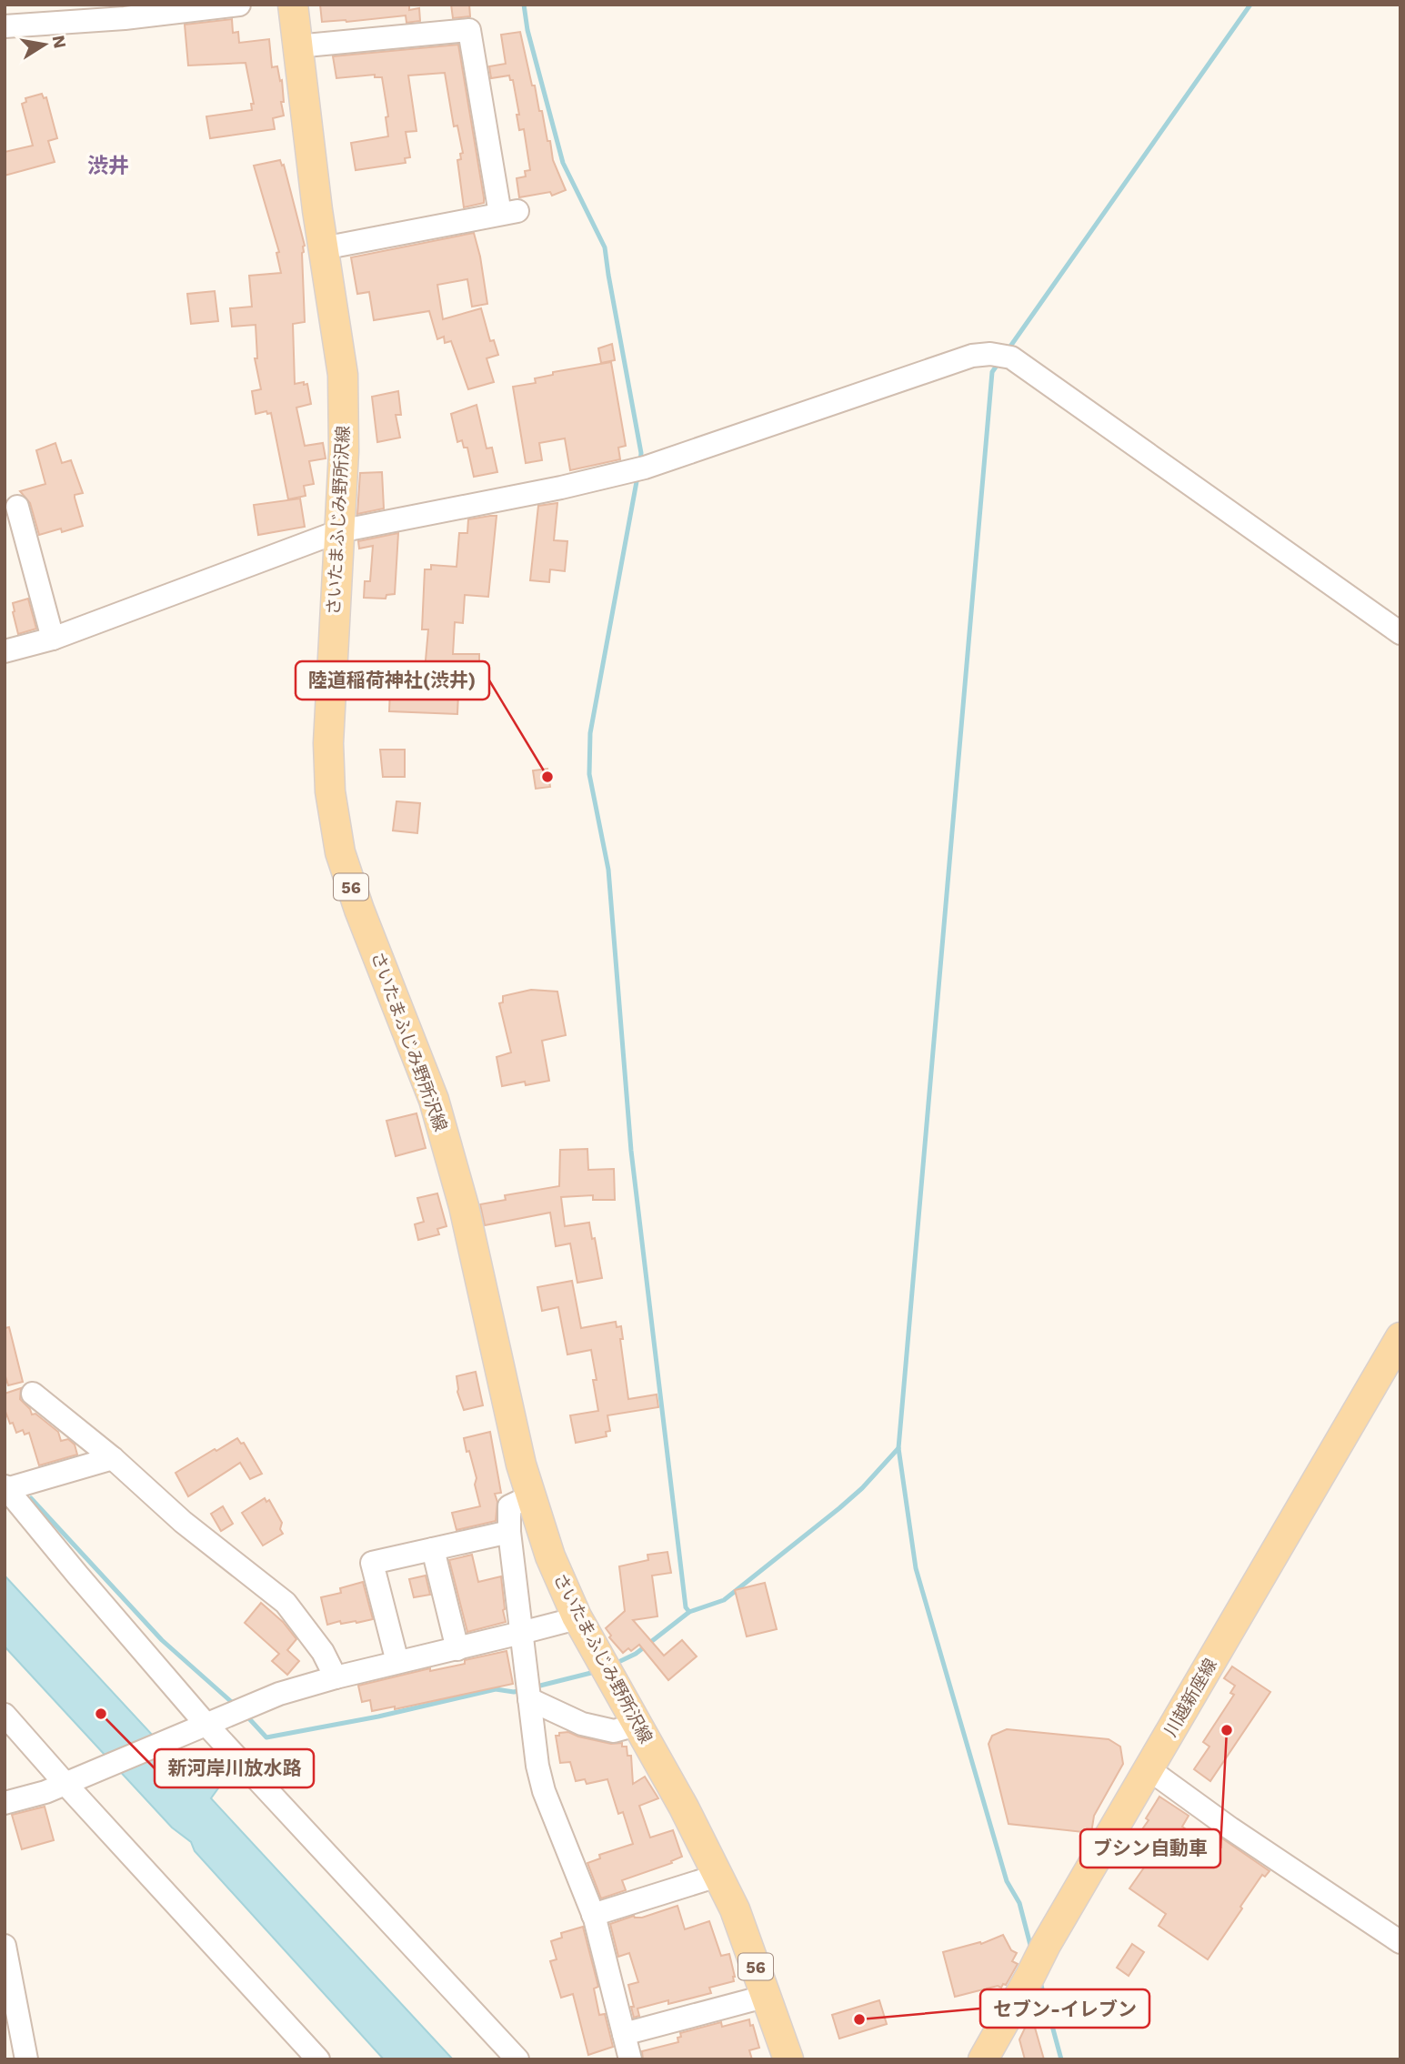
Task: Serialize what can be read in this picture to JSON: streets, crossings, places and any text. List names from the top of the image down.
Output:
{
  "streets": {
    "main road": ["さいたまふじみ野所沢線", "56", "川越新座線"]
  },
  "districts": ["渋井"],
  "places": [
    "陸道稲荷神社(渋井)",
    "新河岸川放水路",
    "ブシン自動車",
    "セブン-イレブン"
  ],
  "north": "right"
}
